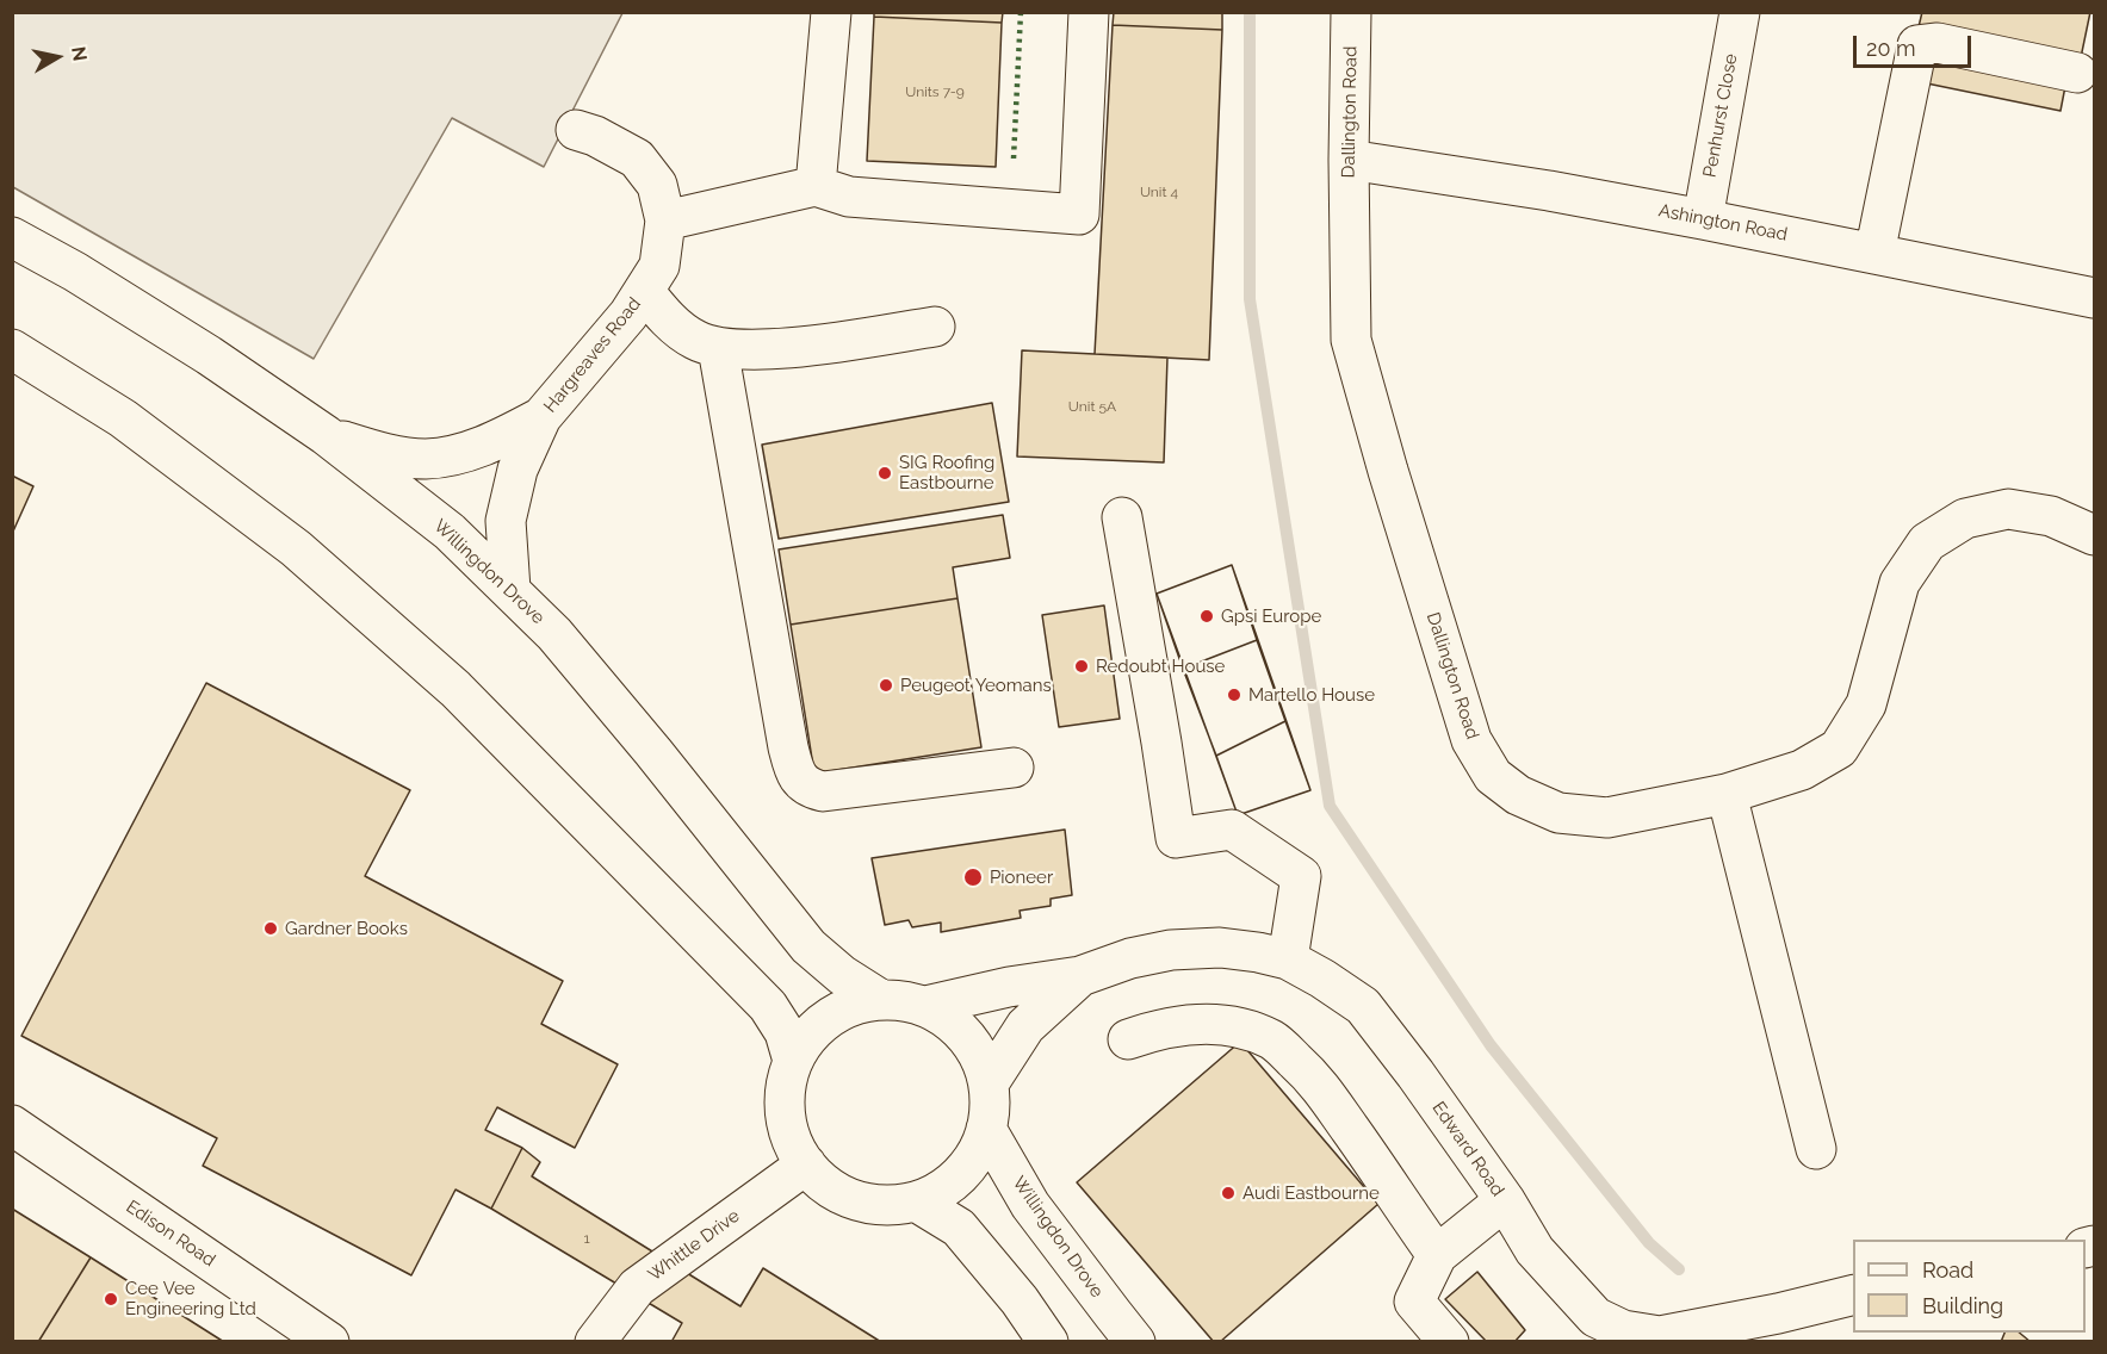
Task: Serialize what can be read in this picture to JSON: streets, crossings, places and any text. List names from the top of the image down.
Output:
{
  "streets": {
    "street": [
      "Dallington Road",
      "Penhurst Close",
      "Ashington Road",
      "Hargreaves Road",
      "Willingdon Drove",
      "Edward Road",
      "Edison Road",
      "Whittle Drive"
    ]
  },
  "crossings": [
    ["Dallington Road", "Ashington Road"],
    ["Penhurst Close", "Ashington Road"],
    ["Hargreaves Road", "Willingdon Drove"],
    ["Willingdon Drove", "Edward Road"],
    ["Willingdon Drove", "Whittle Drive"],
    ["Edward Road", "Whittle Drive"]
  ],
  "places": [
    "SIG Roofing Eastbourne",
    "Gpsi Europe",
    "Redoubt House",
    "Peugeot Yeomans",
    "Martello House",
    "Pioneer",
    "Gardner Books",
    "Audi Eastbourne",
    "Cee Vee Engineering Ltd"
  ],
  "house_numbers": [
    "Units 7-9",
    "Unit 4",
    "Unit 5A",
    "1"
  ],
  "legend": ["Road", "Building"],
  "scale_bar": "20 m",
  "north": "right"
}
